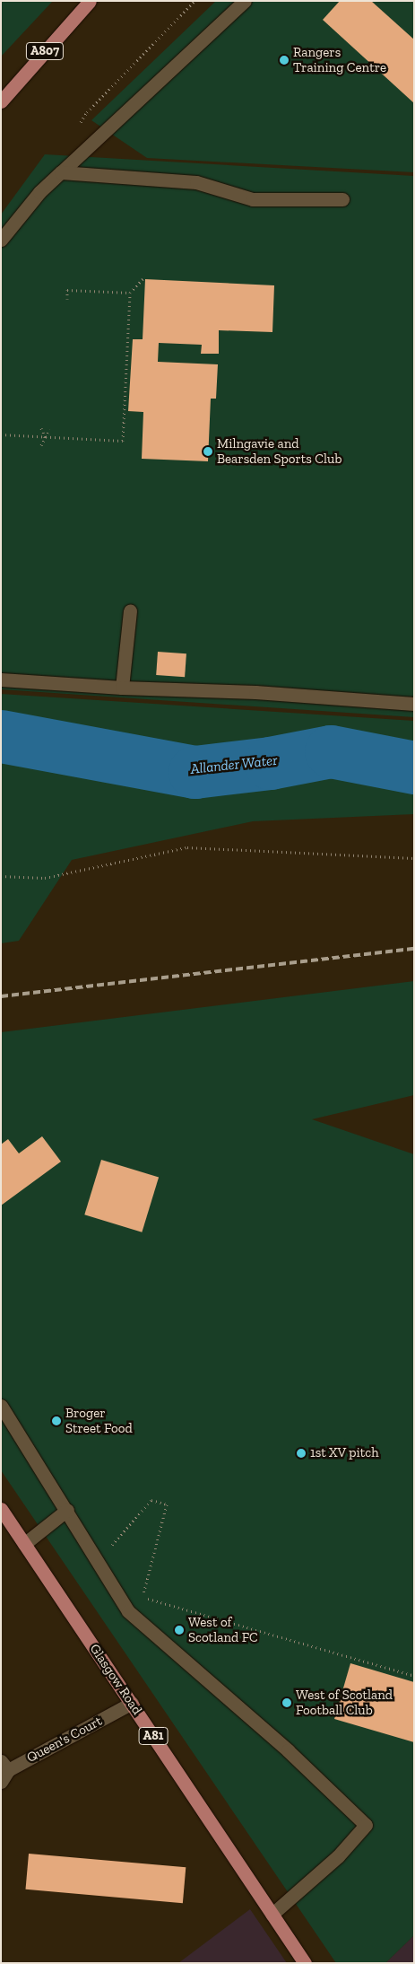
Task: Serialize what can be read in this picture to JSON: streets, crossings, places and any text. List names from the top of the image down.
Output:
{
  "streets": {
    "main road": ["A807", "Glasgow Road", "A81"],
    "street": ["Queen's Court"]
  },
  "crossings": [
    ["Glasgow Road", "Queen's Court"]
  ],
  "water": ["Allander Water"],
  "places": [
    "Rangers Training Centre",
    "Milngavie and Bearsden Sports Club",
    "Broger Street Food",
    "1st XV pitch",
    "West of Scotland FC",
    "West of Scotland Football Club"
  ]
}
